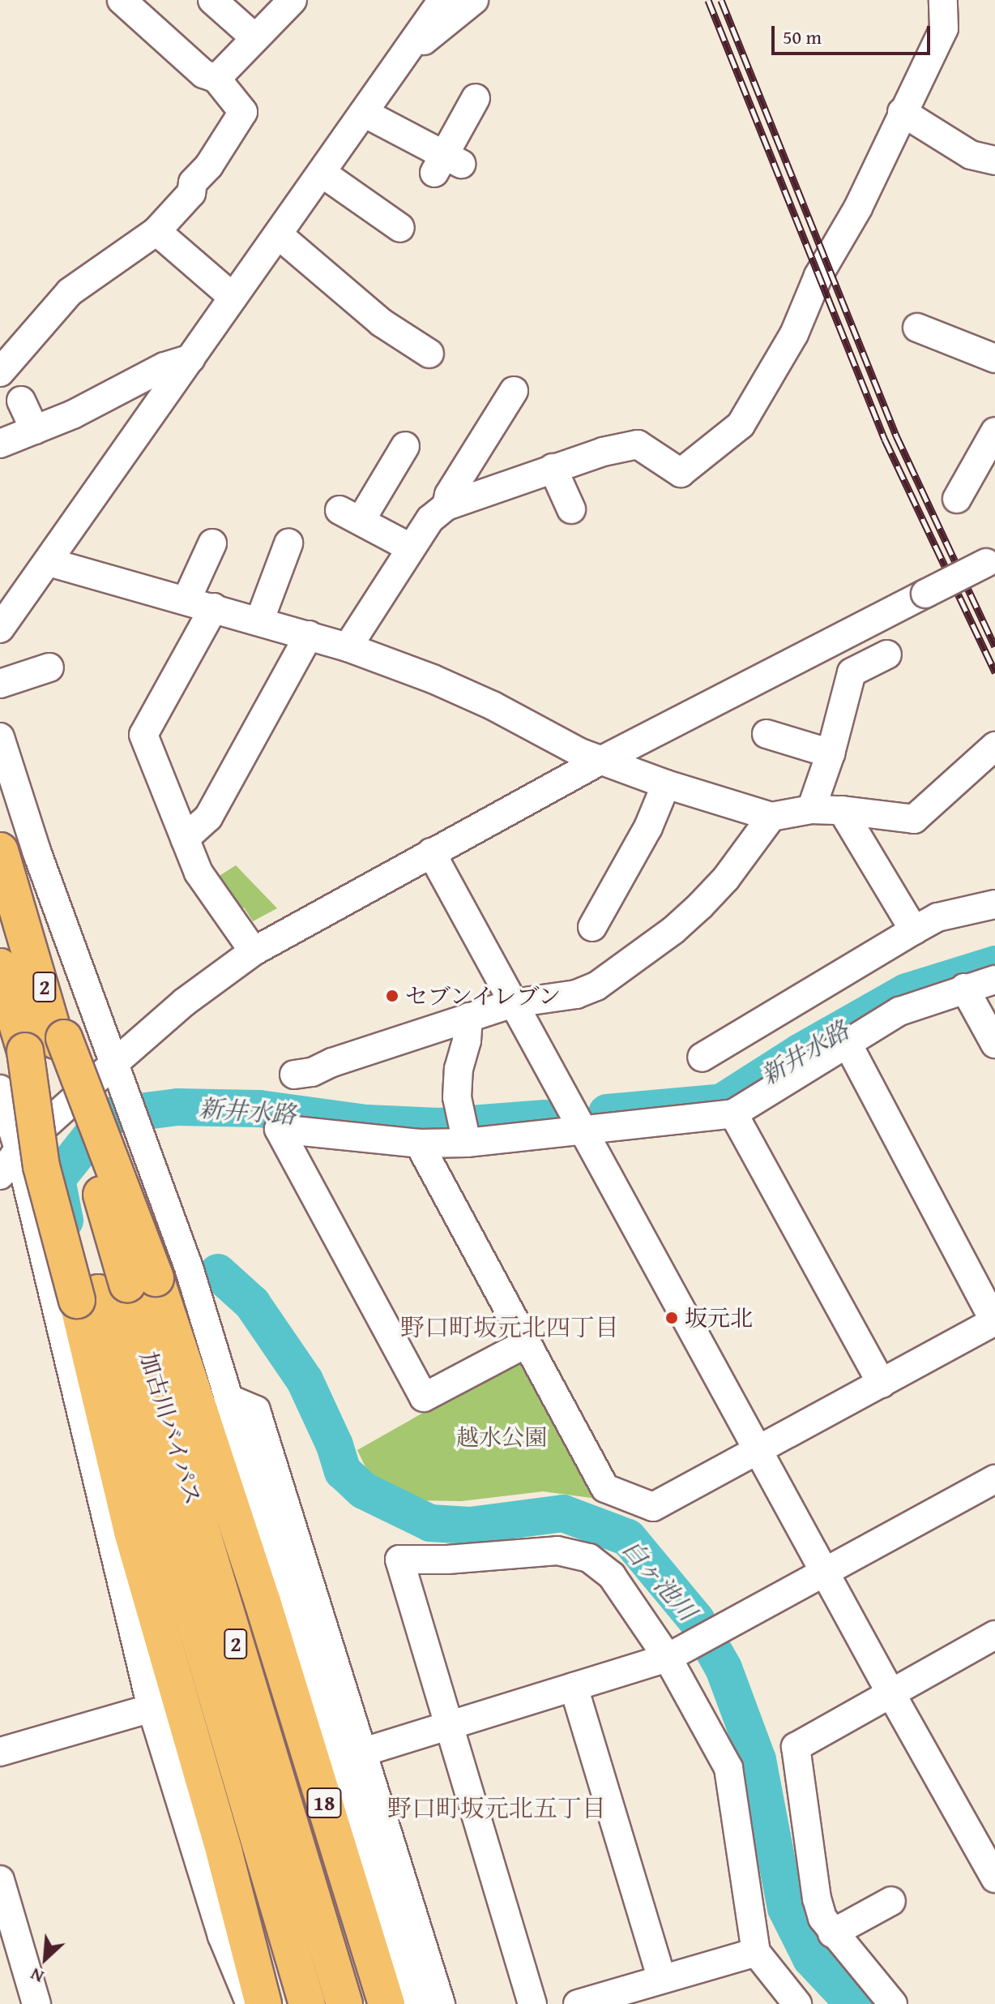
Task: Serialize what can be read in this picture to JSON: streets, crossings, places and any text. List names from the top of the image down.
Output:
{
  "streets": {
    "highway": ["2", "加古川バイパス", "18"]
  },
  "crossings": [
    ["2", "加古川バイパス"],
    ["2", "18"]
  ],
  "districts": ["野口町坂元北四丁目", "野口町坂元北五丁目"],
  "water": ["新井水路", "白ヶ池川"],
  "parks": ["越水公園"],
  "places": ["セブンイレブン", "坂元北"],
  "scale_bar": "50 m",
  "north": "bottom left"
}
